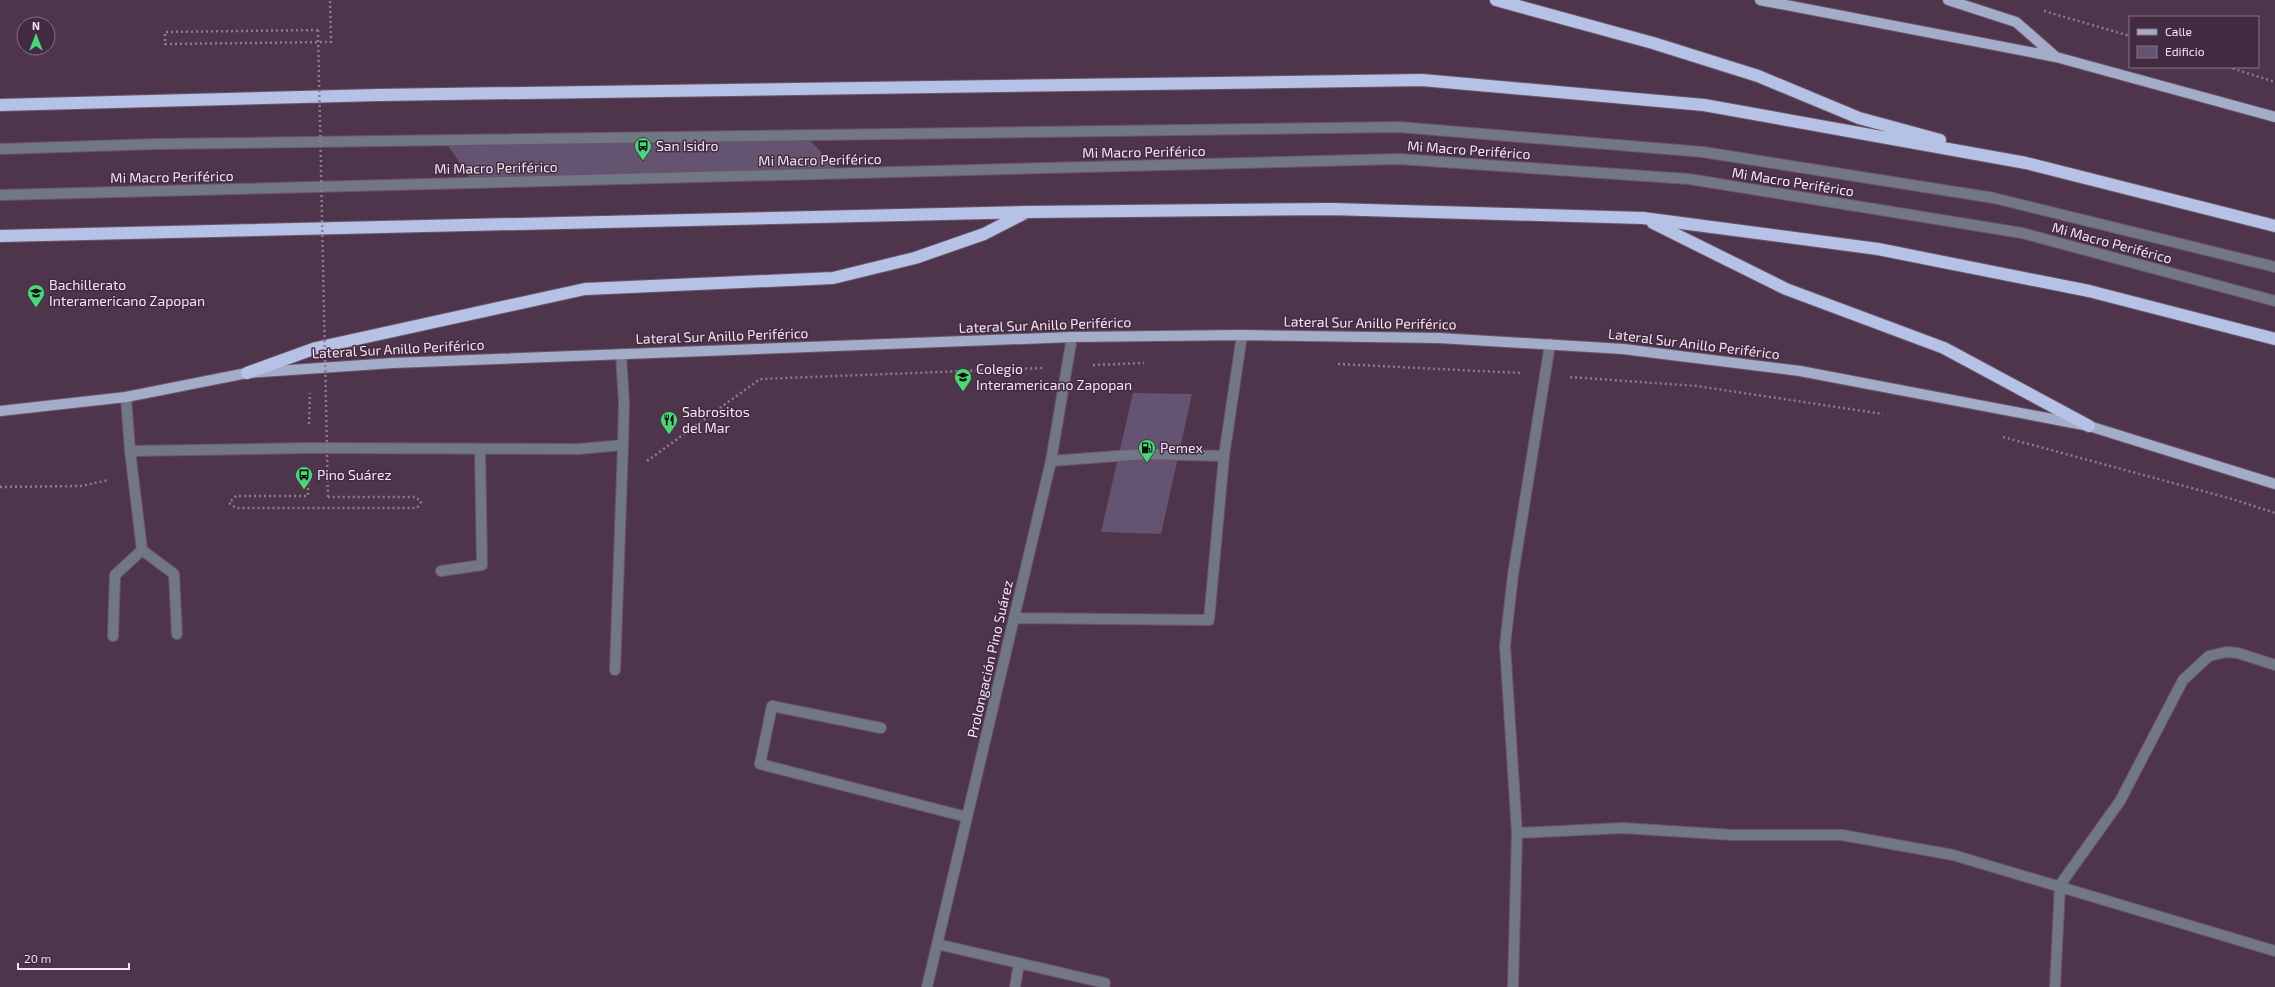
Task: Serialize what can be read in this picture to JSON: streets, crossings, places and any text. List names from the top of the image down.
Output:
{
  "streets": {
    "main road": ["Lateral Sur Anillo Periférico"],
    "street": ["Mi Macro Periférico", "Prolongación Pino Suárez"]
  },
  "crossings": [
    ["Lateral Sur Anillo Periférico", "Prolongación Pino Suárez"]
  ],
  "places": {
    "bus stop": ["San Isidro", "Pino Suárez"],
    "school or university": ["Bachillerato Interamericano Zapopan", "Colegio Interamericano Zapopan"],
    "restaurant": ["Sabrositos del Mar"],
    "fuel station": ["Pemex"]
  },
  "legend": ["Calle", "Edificio"],
  "scale_bar": "20 m",
  "north": "top"
}
